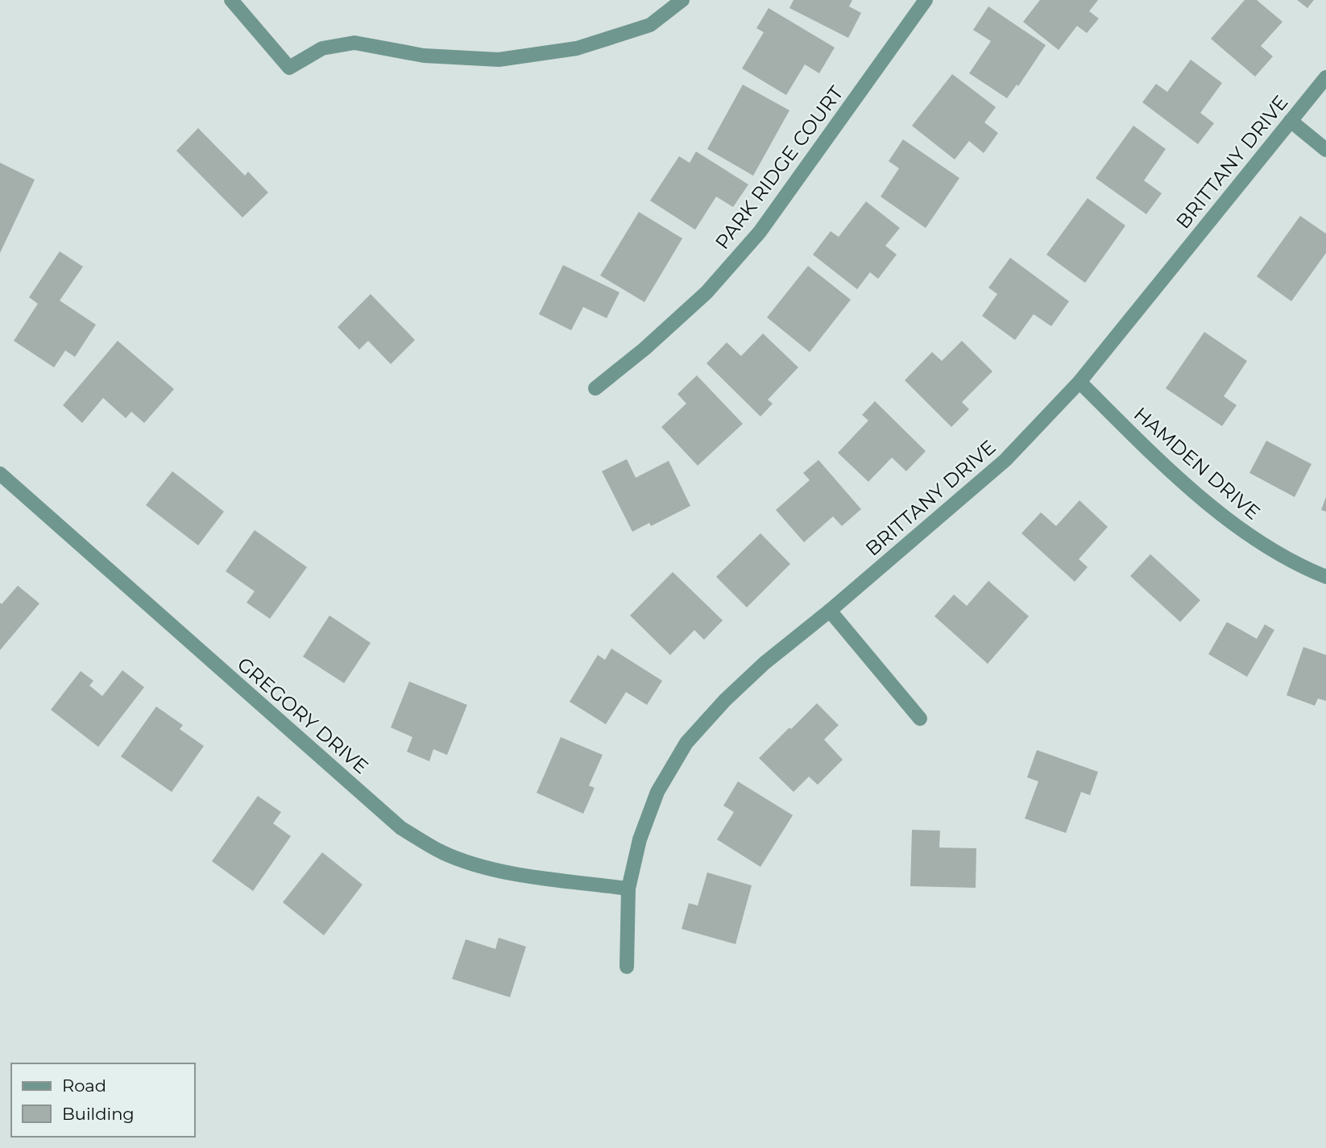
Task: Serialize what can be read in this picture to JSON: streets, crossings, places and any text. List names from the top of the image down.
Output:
{
  "streets": {
    "street": [
      "BRITTANY DRIVE",
      "PARK RIDGE COURT",
      "HAMDEN DRIVE",
      "GREGORY DRIVE"
    ]
  },
  "crossings": [
    ["BRITTANY DRIVE", "HAMDEN DRIVE"],
    ["BRITTANY DRIVE", "GREGORY DRIVE"]
  ],
  "legend": ["Road", "Building"]
}
